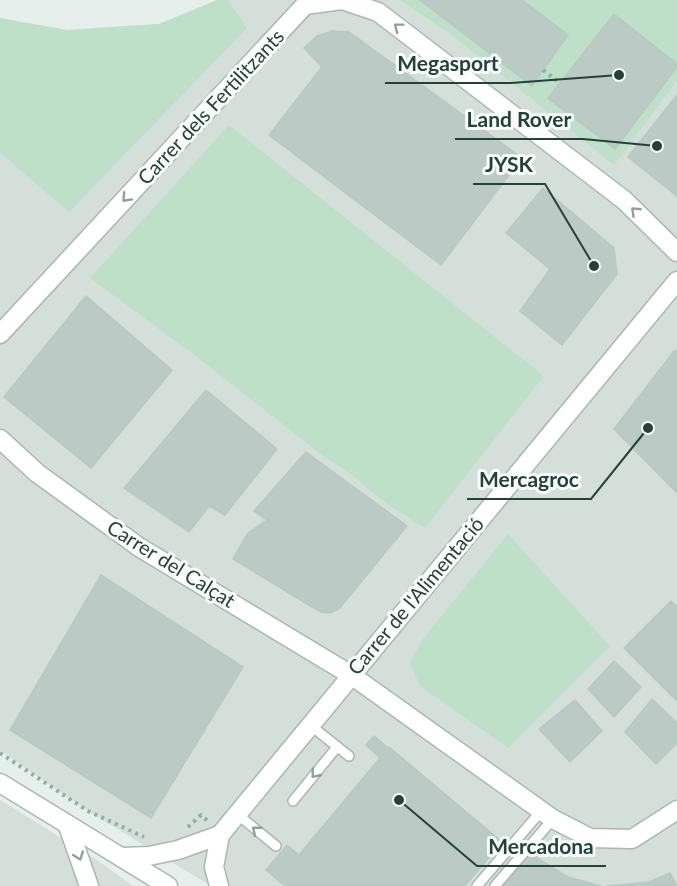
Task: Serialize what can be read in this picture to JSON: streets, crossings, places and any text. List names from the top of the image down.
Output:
{
  "streets": {
    "street": ["Carrer dels Fertilitzants", "Carrer del Calçat", "Carrer de l'Alimentació"]
  },
  "crossings": [
    ["Carrer del Calçat", "Carrer de l'Alimentació"]
  ],
  "places": [
    "Megasport",
    "Land Rover",
    "JYSK",
    "Mercagroc",
    "Mercadona"
  ]
}
